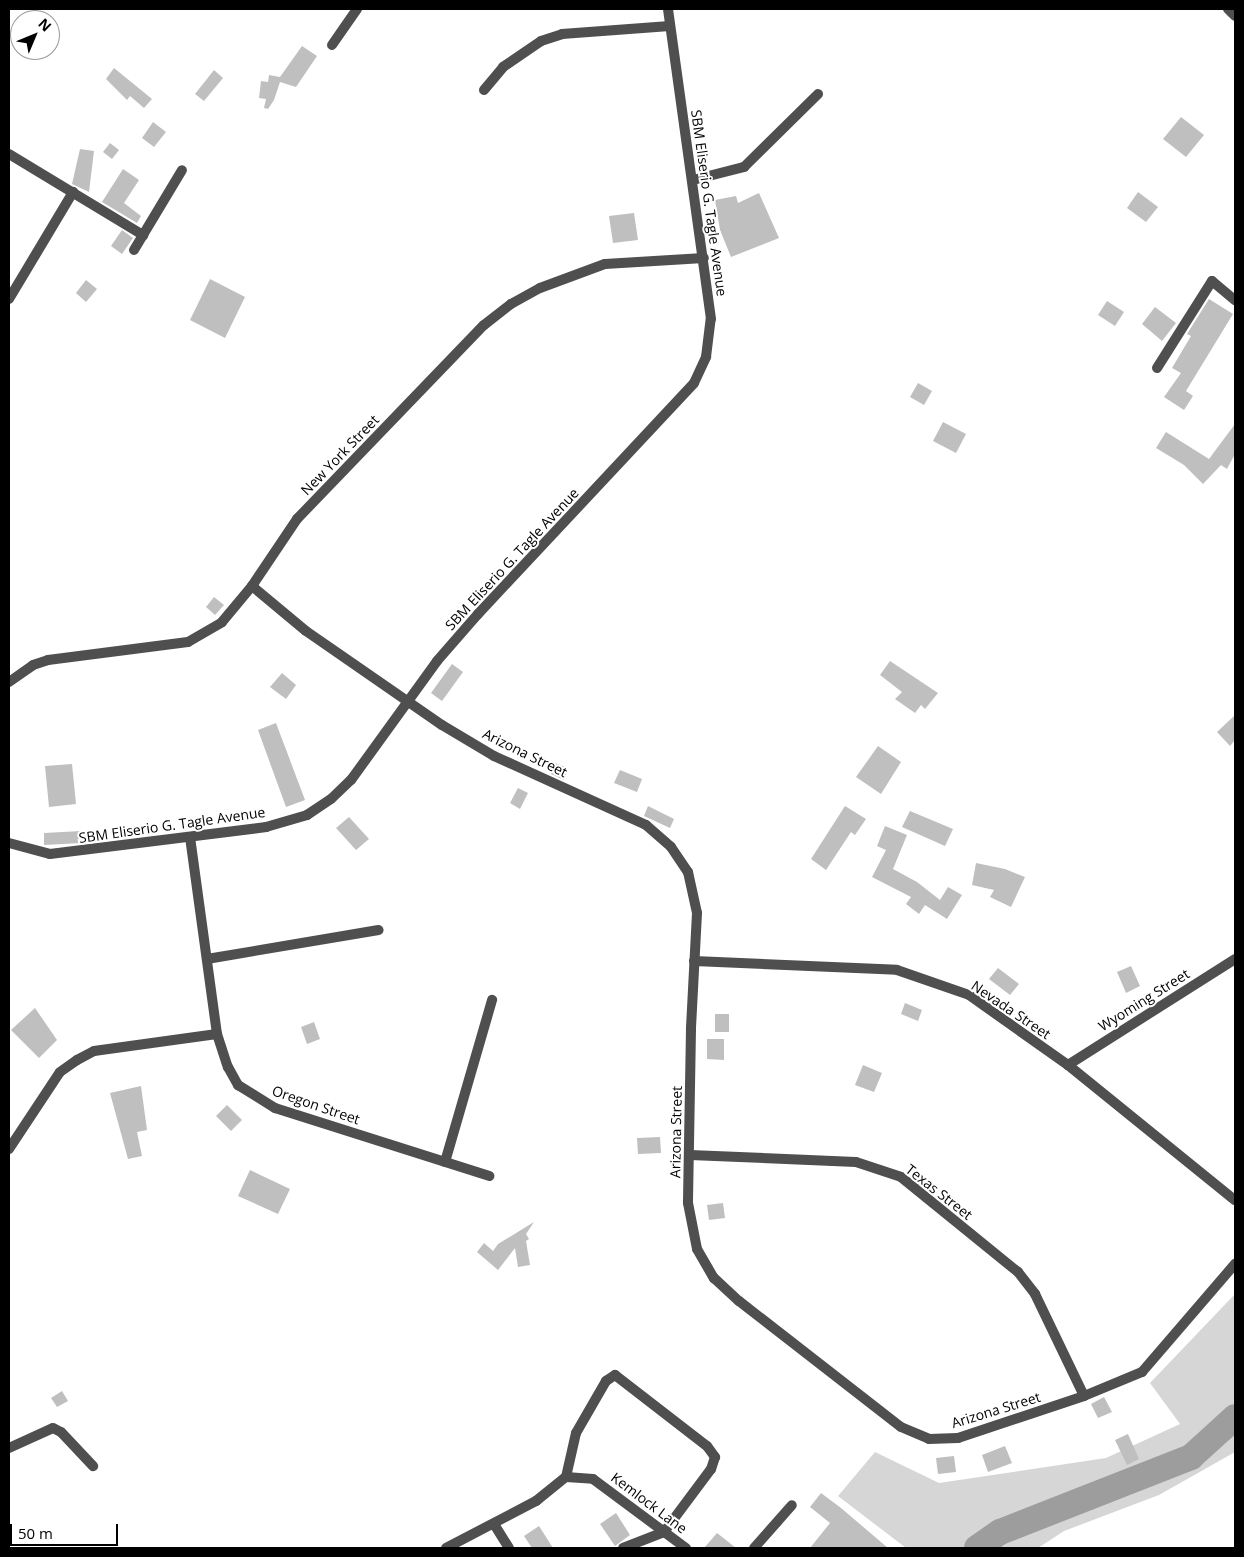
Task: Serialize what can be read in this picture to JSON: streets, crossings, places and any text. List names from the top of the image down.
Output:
{
  "streets": {
    "street": [
      "SBM Eliserio G. Tagle Avenue",
      "New York Street",
      "Arizona Street",
      "Wyoming Street",
      "Nevada Street",
      "Oregon Street",
      "Texas Street",
      "Kemlock Lane"
    ]
  },
  "crossings": [
    ["SBM Eliserio G. Tagle Avenue", "New York Street"],
    ["SBM Eliserio G. Tagle Avenue", "Arizona Street"],
    ["SBM Eliserio G. Tagle Avenue", "Oregon Street"],
    ["New York Street", "Arizona Street"],
    ["Arizona Street", "Nevada Street"],
    ["Arizona Street", "Texas Street"],
    ["Wyoming Street", "Nevada Street"]
  ],
  "scale_bar": "50 m",
  "north": "top right"
}
